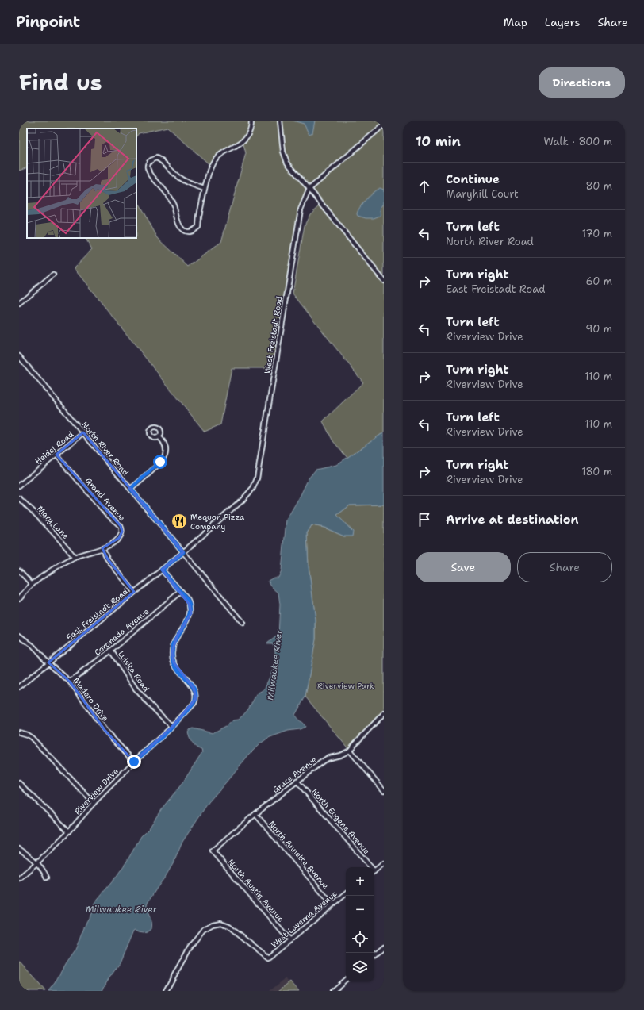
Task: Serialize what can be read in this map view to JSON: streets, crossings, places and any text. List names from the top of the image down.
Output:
{
  "streets": {
    "street": [
      "West Freistadt Road",
      "Heidel Road",
      "North River Road",
      "Grand Avenue",
      "Mary Lane",
      "East Freistadt Road",
      "Coronada Avenue",
      "Luisita Road",
      "Madero Drive",
      "Grace Avenue",
      "Riverview Drive",
      "North Eugene Avenue",
      "North Annette Avenue",
      "North Austin Avenue",
      "West Laverna Avenue"
    ]
  },
  "crossings": [
    ["West Freistadt Road", "North River Road"],
    ["West Freistadt Road", "East Freistadt Road"],
    ["Heidel Road", "North River Road"],
    ["Heidel Road", "Grand Avenue"],
    ["North River Road", "East Freistadt Road"],
    ["Grand Avenue", "Mary Lane"],
    ["East Freistadt Road", "Madero Drive"],
    ["East Freistadt Road", "Riverview Drive"],
    ["Coronada Avenue", "Luisita Road"],
    ["Coronada Avenue", "Madero Drive"],
    ["Coronada Avenue", "Riverview Drive"],
    ["Luisita Road", "Riverview Drive"],
    ["Madero Drive", "Riverview Drive"],
    ["Grace Avenue", "North Eugene Avenue"],
    ["Grace Avenue", "North Annette Avenue"],
    ["Grace Avenue", "North Austin Avenue"],
    ["North Annette Avenue", "West Laverna Avenue"],
    ["North Austin Avenue", "West Laverna Avenue"]
  ],
  "water": ["Milwaukee River"],
  "parks": ["Riverview Park"],
  "places": {
    "restaurant": ["Mequon Pizza Company"]
  },
  "page": {
    "header": "Pinpoint",
    "nav": ["Map", "Layers", "Share"],
    "title": "Find us",
    "buttons": [
      "Directions",
      ["Save", "Share"]
    ],
    "heading": ["10 min", "Walk · 800 m"],
    "list": [
      ["Continue", "Maryhill Court", "80 m"],
      ["Turn left", "North River Road", "170 m"],
      ["Turn right", "East Freistadt Road", "60 m"],
      ["Turn left", "Riverview Drive", "90 m"],
      ["Turn right", "Riverview Drive", "110 m"],
      ["Turn left", "Riverview Drive", "110 m"],
      ["Turn right", "Riverview Drive", "180 m"],
      "Arrive at destination"
    ],
    "map_buttons": ["+", "−"]
  }
}
